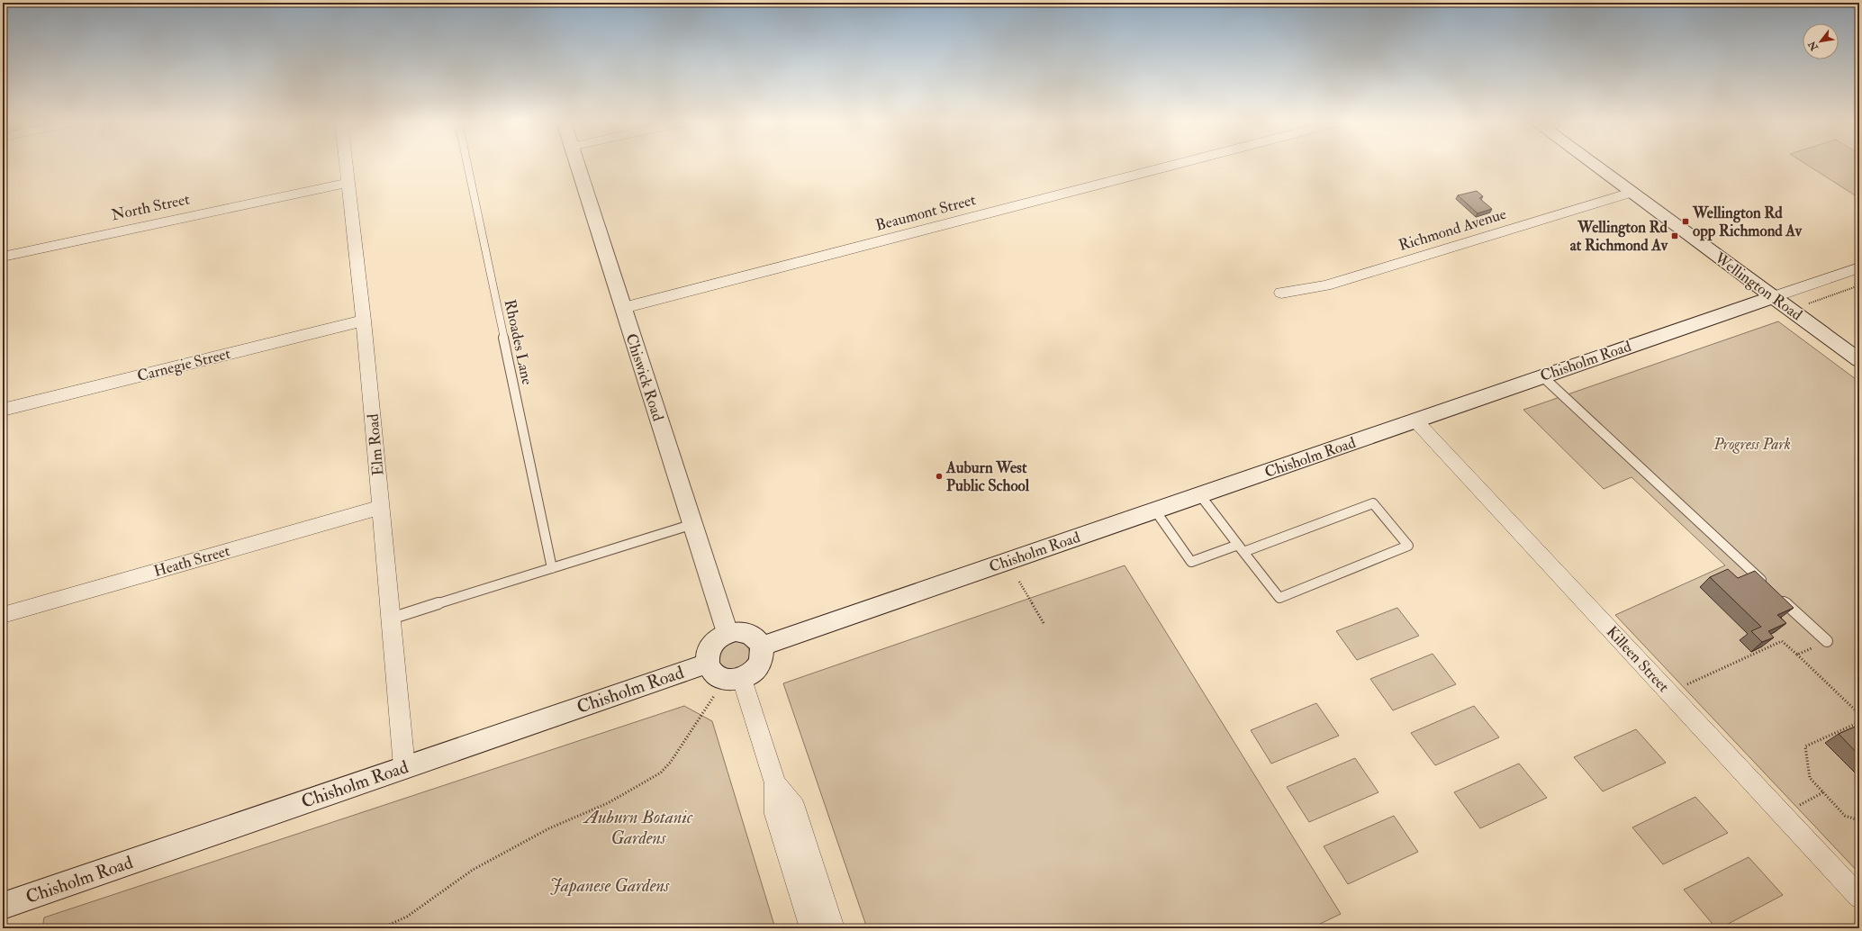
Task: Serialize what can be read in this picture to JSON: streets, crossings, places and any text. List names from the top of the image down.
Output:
{
  "streets": {
    "main road": ["Wellington Road", "Chisholm Road", "Chiswick Road"],
    "street": [
      "North Street",
      "Beaumont Street",
      "Richmond Avenue",
      "Carnegie Street",
      "Elm Road",
      "Heath Street",
      "Killeen Street"
    ],
    "lane": ["Rhoades Lane"]
  },
  "crossings": [
    ["North Street", "Elm Road"],
    ["Beaumont Street", "Chiswick Road"],
    ["Richmond Avenue", "Wellington Road"],
    ["Wellington Road", "Chisholm Road"],
    ["Chisholm Road", "Chiswick Road"],
    ["Chisholm Road", "Elm Road"],
    ["Chisholm Road", "Killeen Street"],
    ["Carnegie Street", "Elm Road"],
    ["Elm Road", "Heath Street"]
  ],
  "parks": ["Progress Park", "Auburn Botanic Gardens", "Japanese Gardens"],
  "places": {
    "transit": ["Wellington Rd opp Richmond Av", "Wellington Rd at Richmond Av"],
    "other": ["Auburn West Public School"]
  },
  "north": "bottom left"
}
